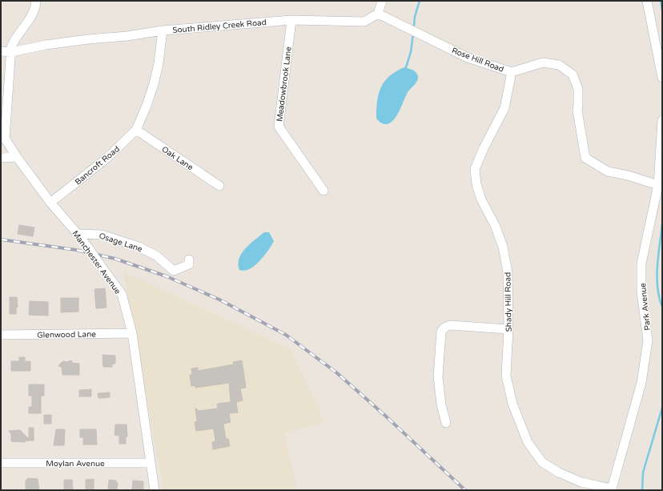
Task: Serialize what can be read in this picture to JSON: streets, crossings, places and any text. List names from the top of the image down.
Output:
{
  "streets": {
    "street": [
      "South Ridley Creek Road",
      "Rose Hill Road",
      "Meadowbrook Lane",
      "Oak Lane",
      "Bancroft Road",
      "Osage Lane",
      "Manchester Avenue",
      "Shady Hill Road",
      "Park Avenue",
      "Glenwood Lane",
      "Moylan Avenue"
    ]
  },
  "crossings": [
    ["South Ridley Creek Road", "Rose Hill Road"],
    ["South Ridley Creek Road", "Meadowbrook Lane"],
    ["South Ridley Creek Road", "Bancroft Road"],
    ["Rose Hill Road", "Shady Hill Road"],
    ["Rose Hill Road", "Park Avenue"],
    ["Oak Lane", "Bancroft Road"],
    ["Bancroft Road", "Manchester Avenue"],
    ["Osage Lane", "Manchester Avenue"],
    ["Manchester Avenue", "Glenwood Lane"],
    ["Manchester Avenue", "Moylan Avenue"],
    ["Shady Hill Road", "Park Avenue"]
  ]
}
